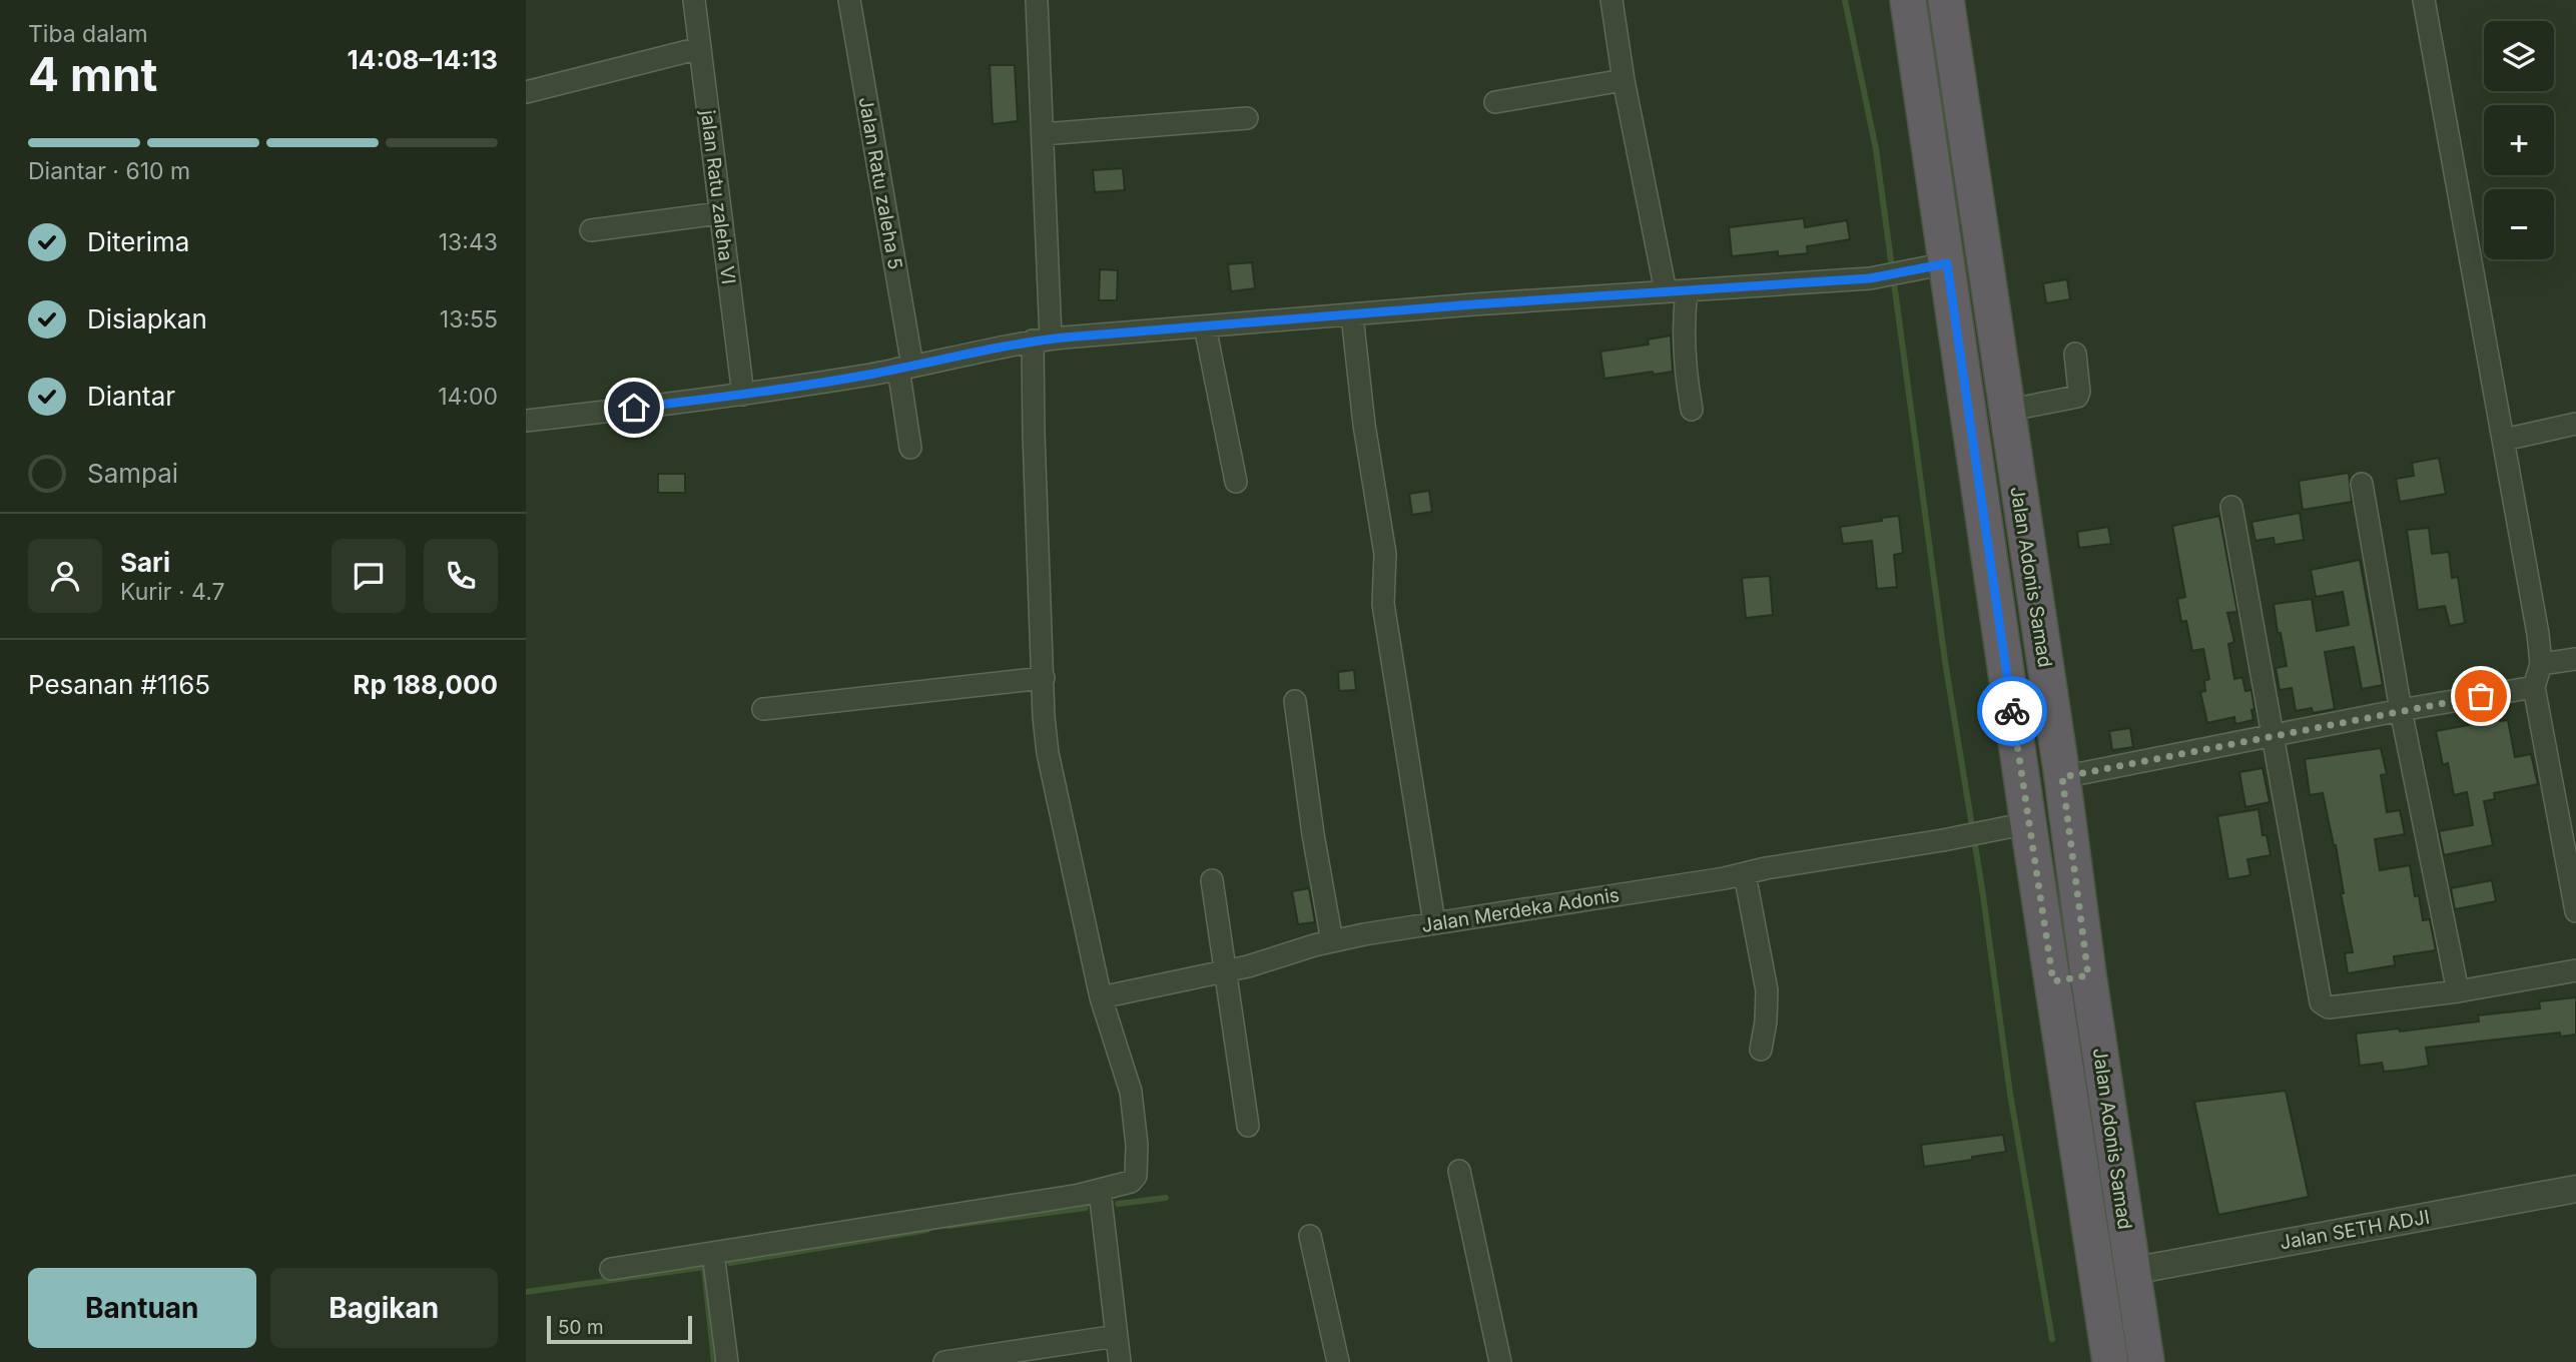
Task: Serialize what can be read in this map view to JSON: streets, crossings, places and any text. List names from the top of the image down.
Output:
{
  "streets": {
    "highway": ["Jalan Adonis Samad"],
    "street": [
      "Jalan Ratu zaleha 5",
      "jalan Ratu zaleha VI",
      "Jalan Merdeka Adonis",
      "Jalan SETH ADJI"
    ]
  },
  "crossings": [
    ["Jalan Adonis Samad", "Jalan SETH ADJI"]
  ],
  "scale_bar": "50 m",
  "page": {
    "heading": ["4 mnt", "Tiba dalam", "14:08–14:13"],
    "panel": [
      "Sari",
      "Kurir · 4.7",
      "Pesanan #1165",
      "Rp 188,000"
    ],
    "map_buttons": ["+", "−"],
    "bar": "Diantar · 610 m",
    "list": [
      ["Diterima", "13:43"],
      ["Disiapkan", "13:55"],
      ["Diantar", "14:00"],
      "Sampai"
    ],
    "buttons": ["Bantuan", "Bagikan"],
    "scale": "50 m"
  }
}
